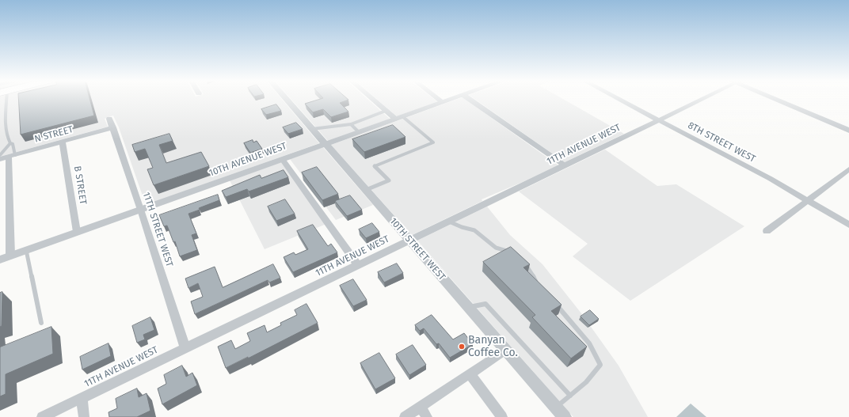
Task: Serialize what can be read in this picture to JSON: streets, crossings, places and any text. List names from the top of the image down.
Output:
{
  "streets": {
    "street": [
      "N STREET",
      "8TH STREET WEST",
      "11TH AVENUE WEST",
      "10TH AVENUE WEST",
      "B STREET",
      "11TH STREET WEST",
      "10TH STREET WEST"
    ]
  },
  "crossings": [
    ["N STREET", "B STREET"],
    ["N STREET", "11TH STREET WEST"],
    ["8TH STREET WEST", "11TH AVENUE WEST"],
    ["11TH AVENUE WEST", "11TH STREET WEST"],
    ["11TH AVENUE WEST", "10TH STREET WEST"],
    ["10TH AVENUE WEST", "B STREET"],
    ["10TH AVENUE WEST", "11TH STREET WEST"],
    ["10TH AVENUE WEST", "10TH STREET WEST"]
  ],
  "places": ["Banyan Coffee Co."]
}
